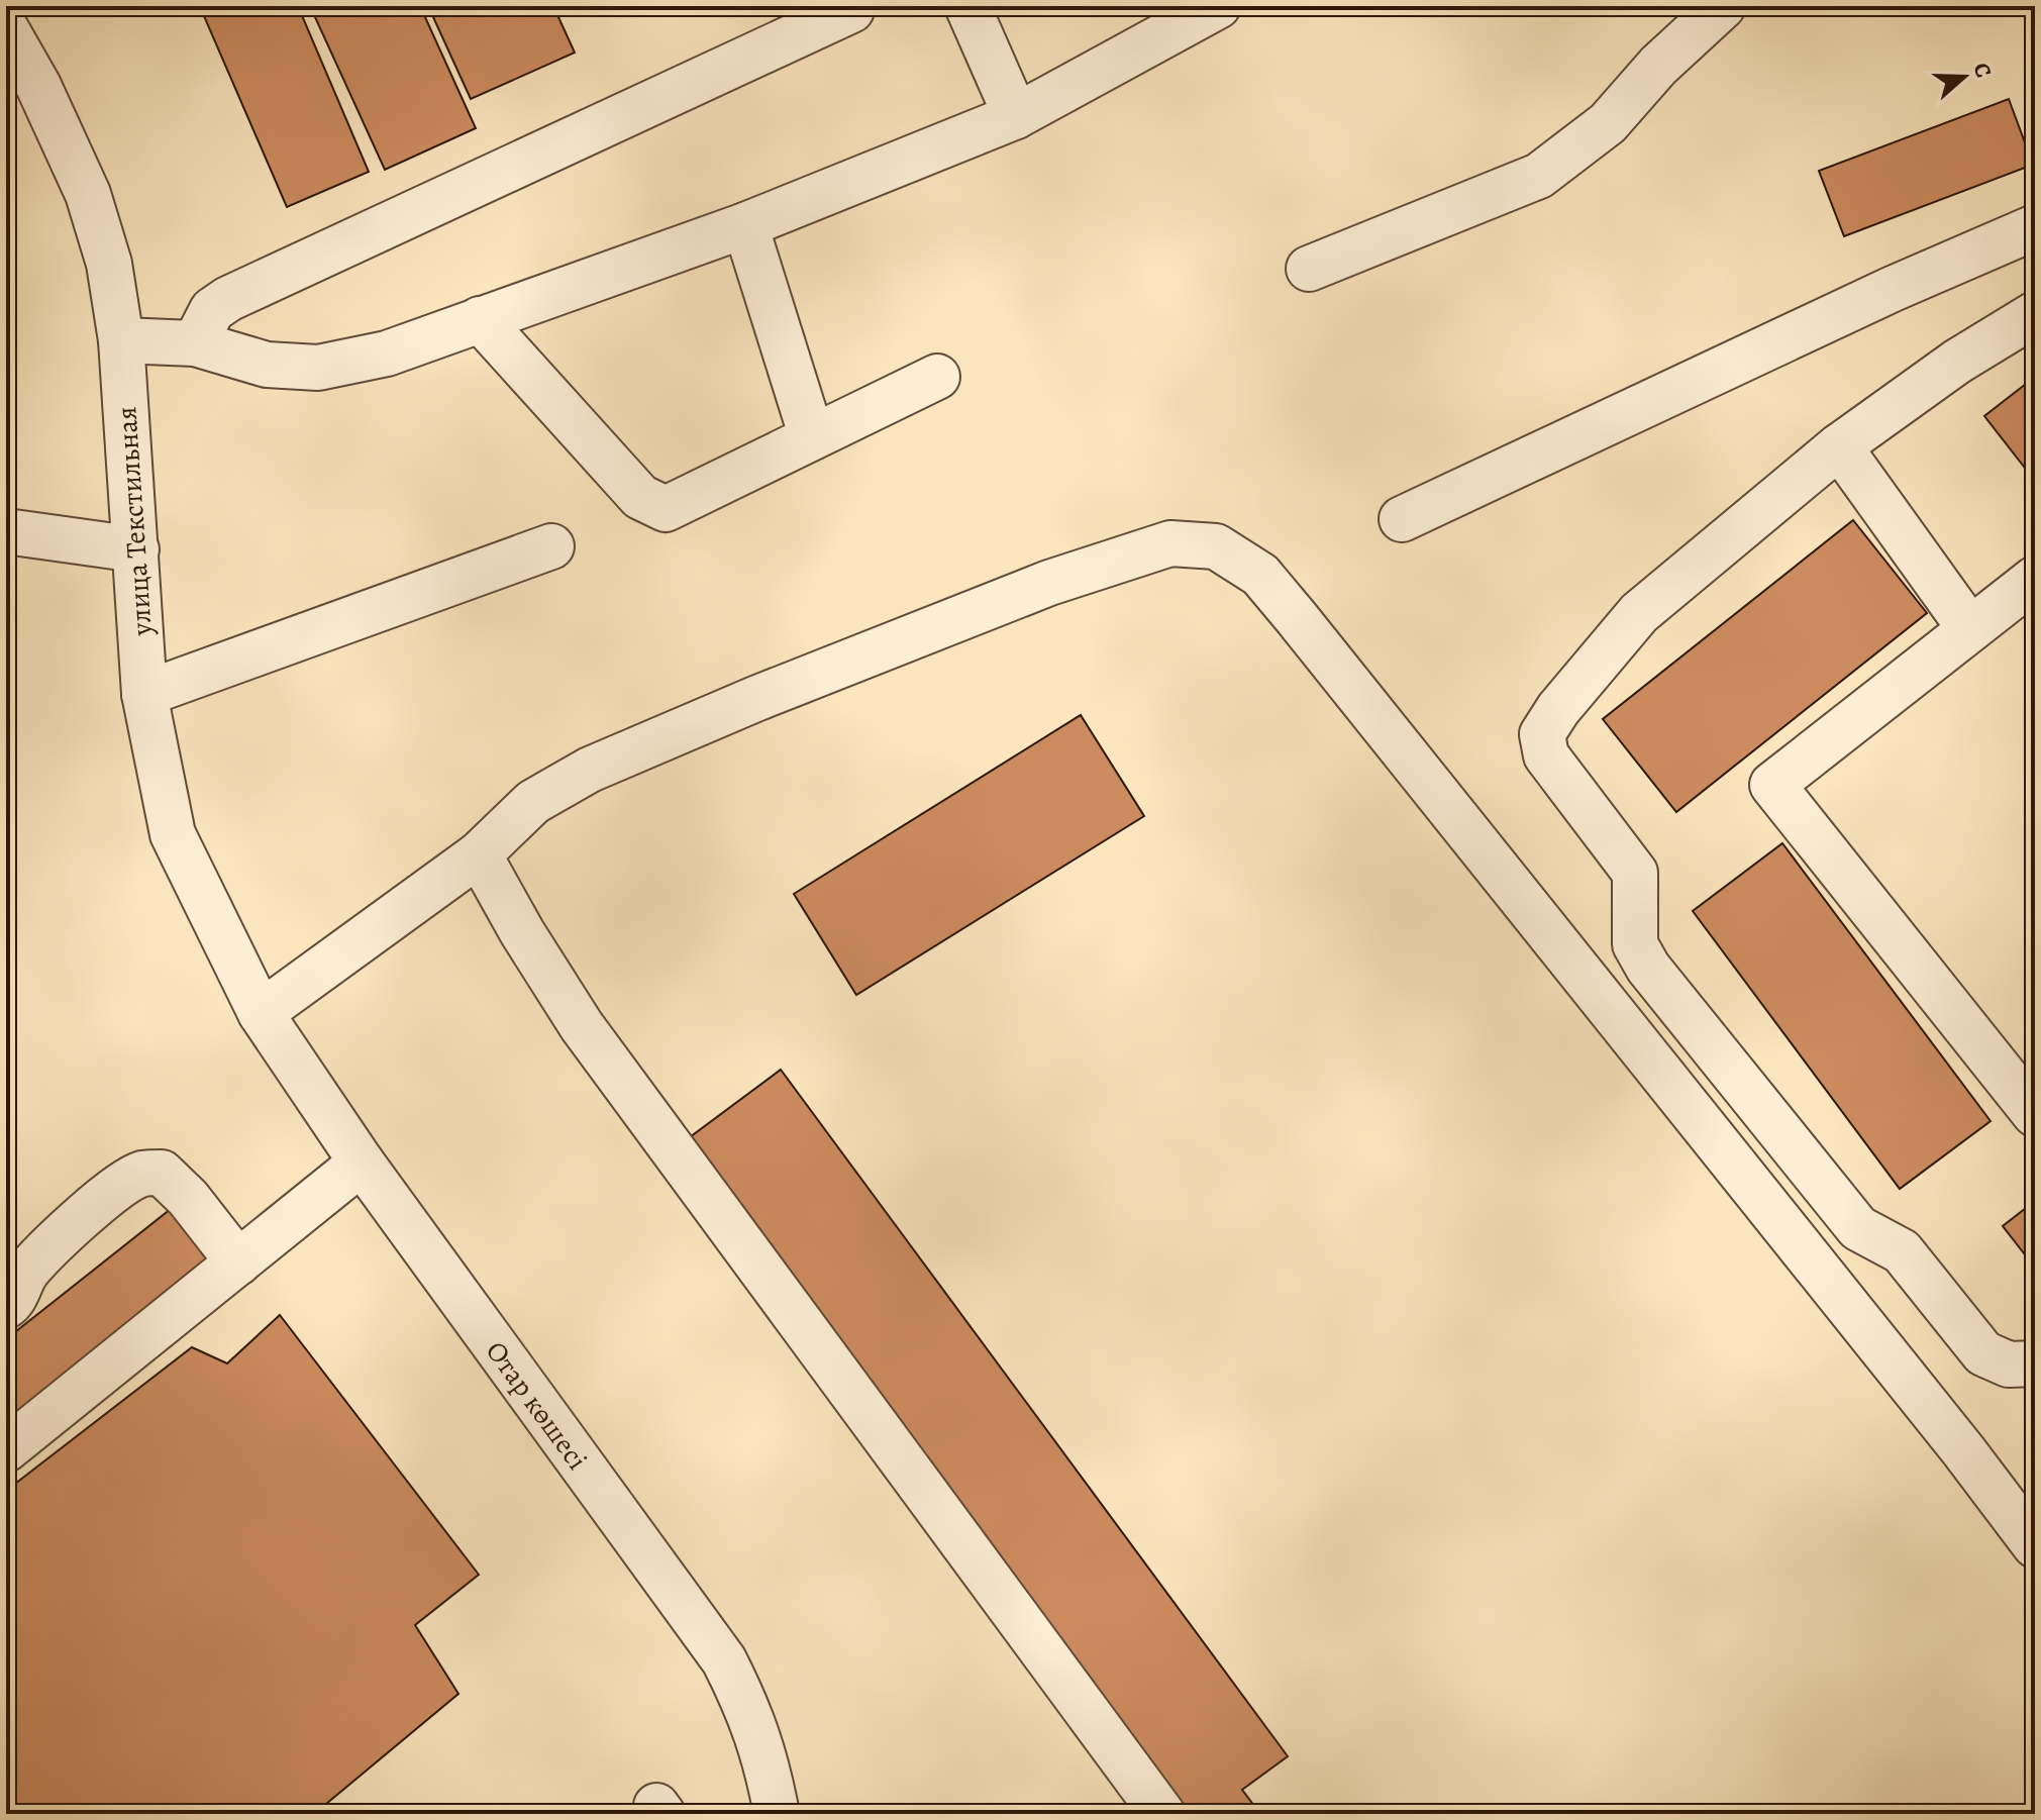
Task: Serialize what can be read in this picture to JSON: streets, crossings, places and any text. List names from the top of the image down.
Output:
{
  "streets": {
    "street": ["улица Текстильная", "Отар көшесі"]
  },
  "crossings": [
    ["улица Текстильная", "Отар көшесі"]
  ],
  "north": "right"
}
